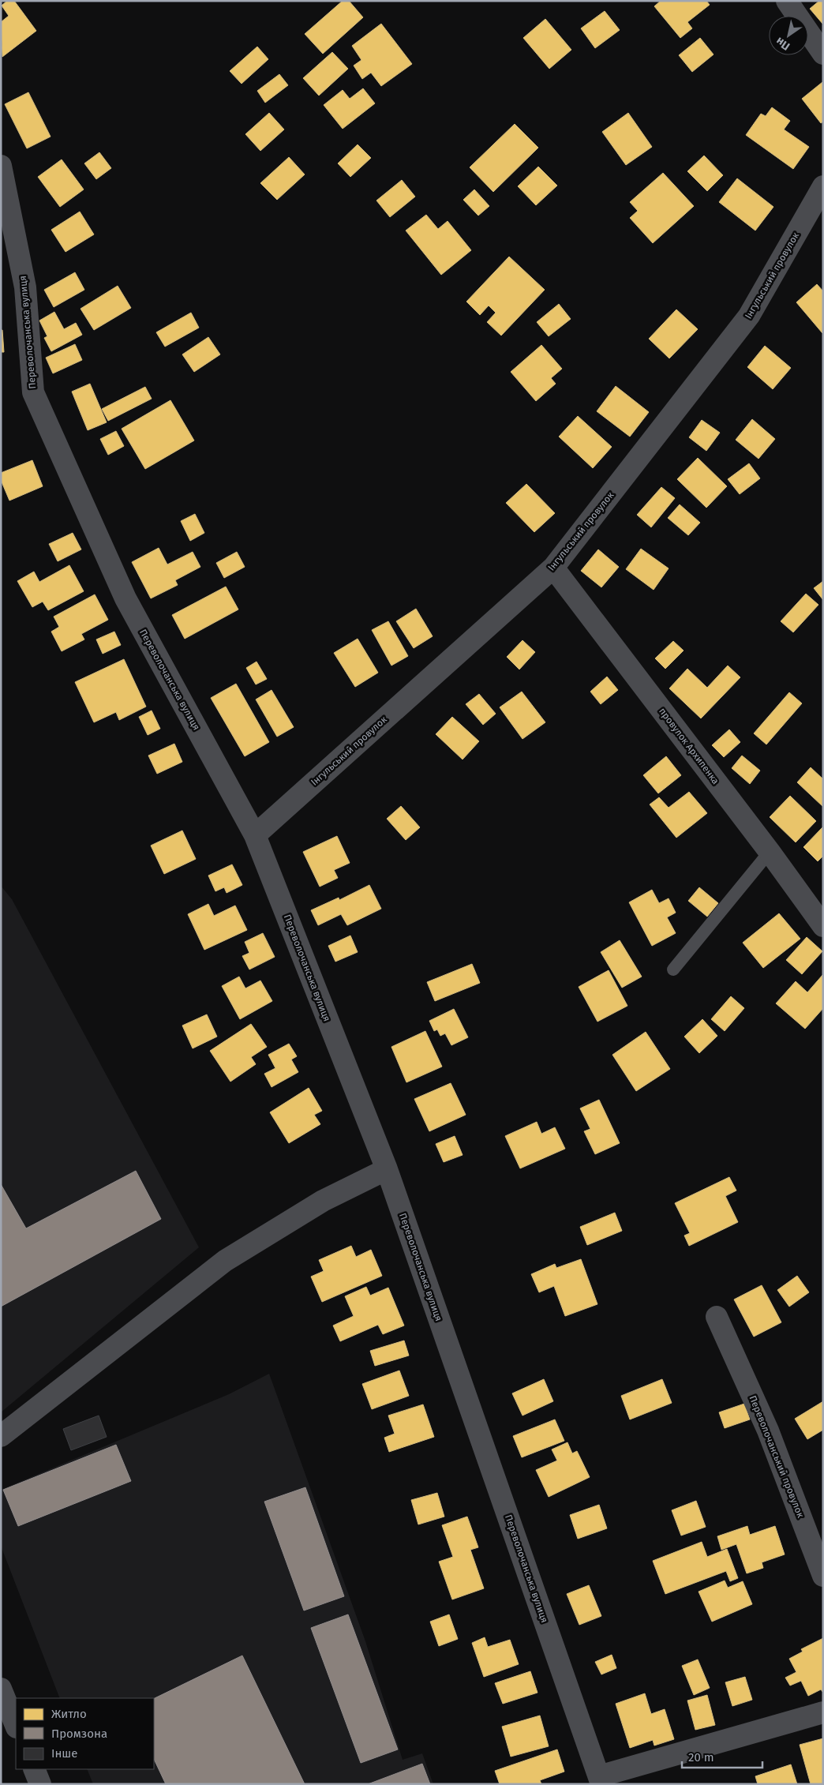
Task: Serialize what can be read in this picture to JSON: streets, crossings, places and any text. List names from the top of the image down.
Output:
{
  "streets": {
    "street": [
      "Інгульський провулок",
      "Переволочанська вулиця",
      "провулок Архипенка",
      "Переволочанський провулок"
    ]
  },
  "crossings": [
    ["Інгульський провулок", "Переволочанська вулиця"],
    ["Інгульський провулок", "провулок Архипенка"]
  ],
  "legend": ["Житло", "Промзона", "Інше"],
  "scale_bar": "20 m",
  "north": "bottom left"
}
